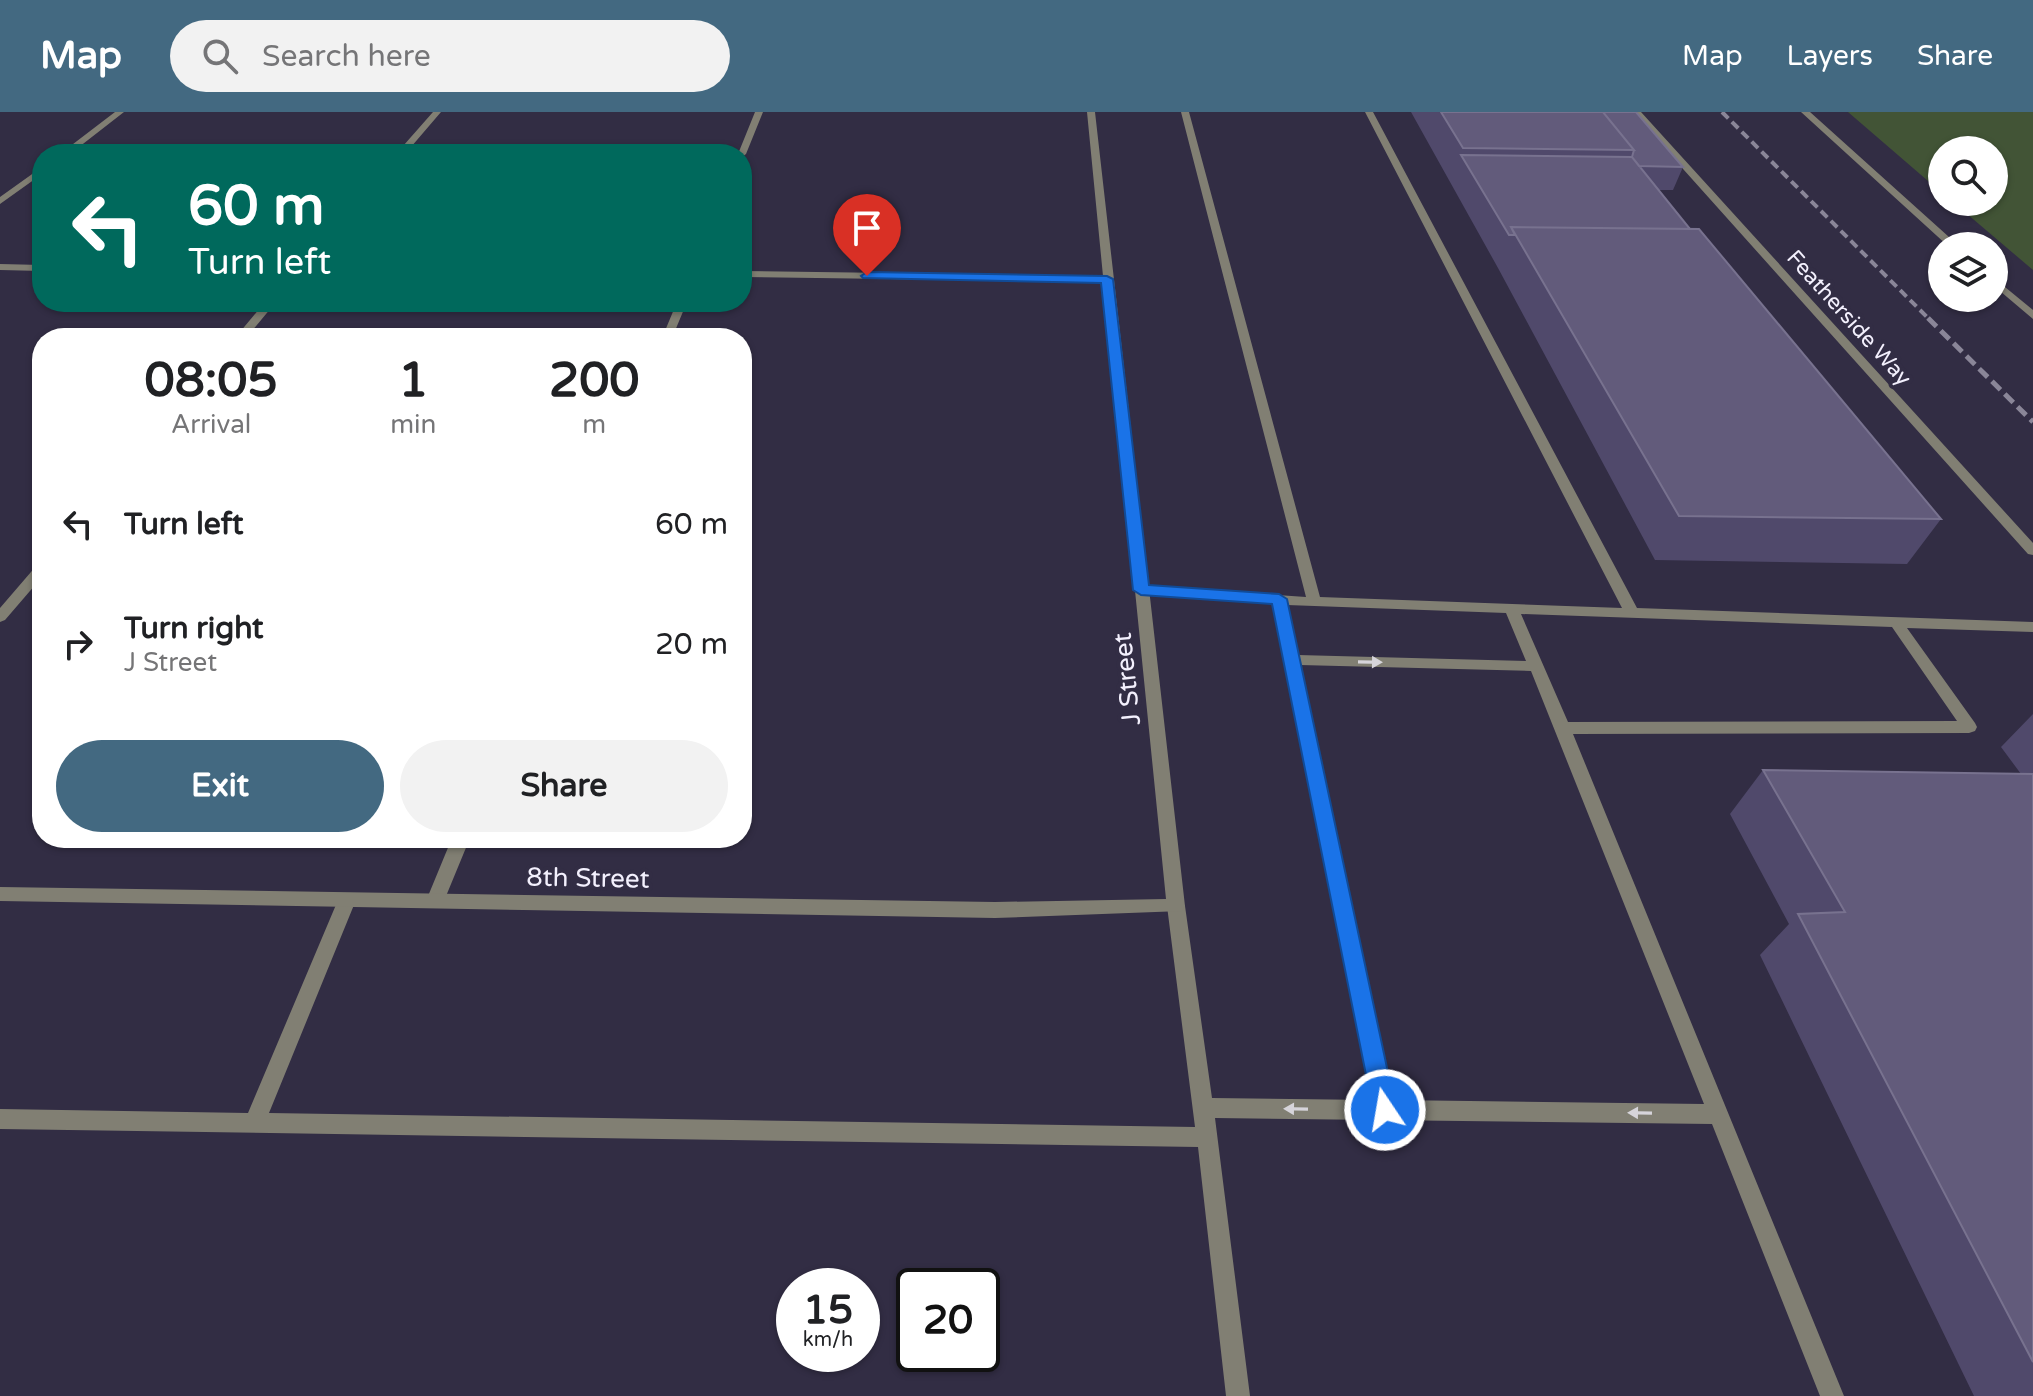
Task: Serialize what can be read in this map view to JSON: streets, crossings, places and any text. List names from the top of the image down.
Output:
{
  "streets": {
    "street": ["Featherside Way", "J Street", "8th Street"]
  },
  "crossings": [
    ["J Street", "8th Street"]
  ],
  "page": {
    "header": "Map",
    "search": "Search here",
    "nav": ["Map", "Layers", "Share"],
    "turn": ["60 m", "Turn left"],
    "eta": [
      "08:05",
      "Arrival",
      "1",
      "min",
      "200",
      "m"
    ],
    "list": [
      {
        "name": "Turn left",
        "value": "60 m"
      },
      {
        "name": "Turn right",
        "note": "J Street",
        "value": "20 m"
      }
    ],
    "buttons": ["Exit", "Share"],
    "speed": "15 km/h",
    "limit": "20"
  }
}
